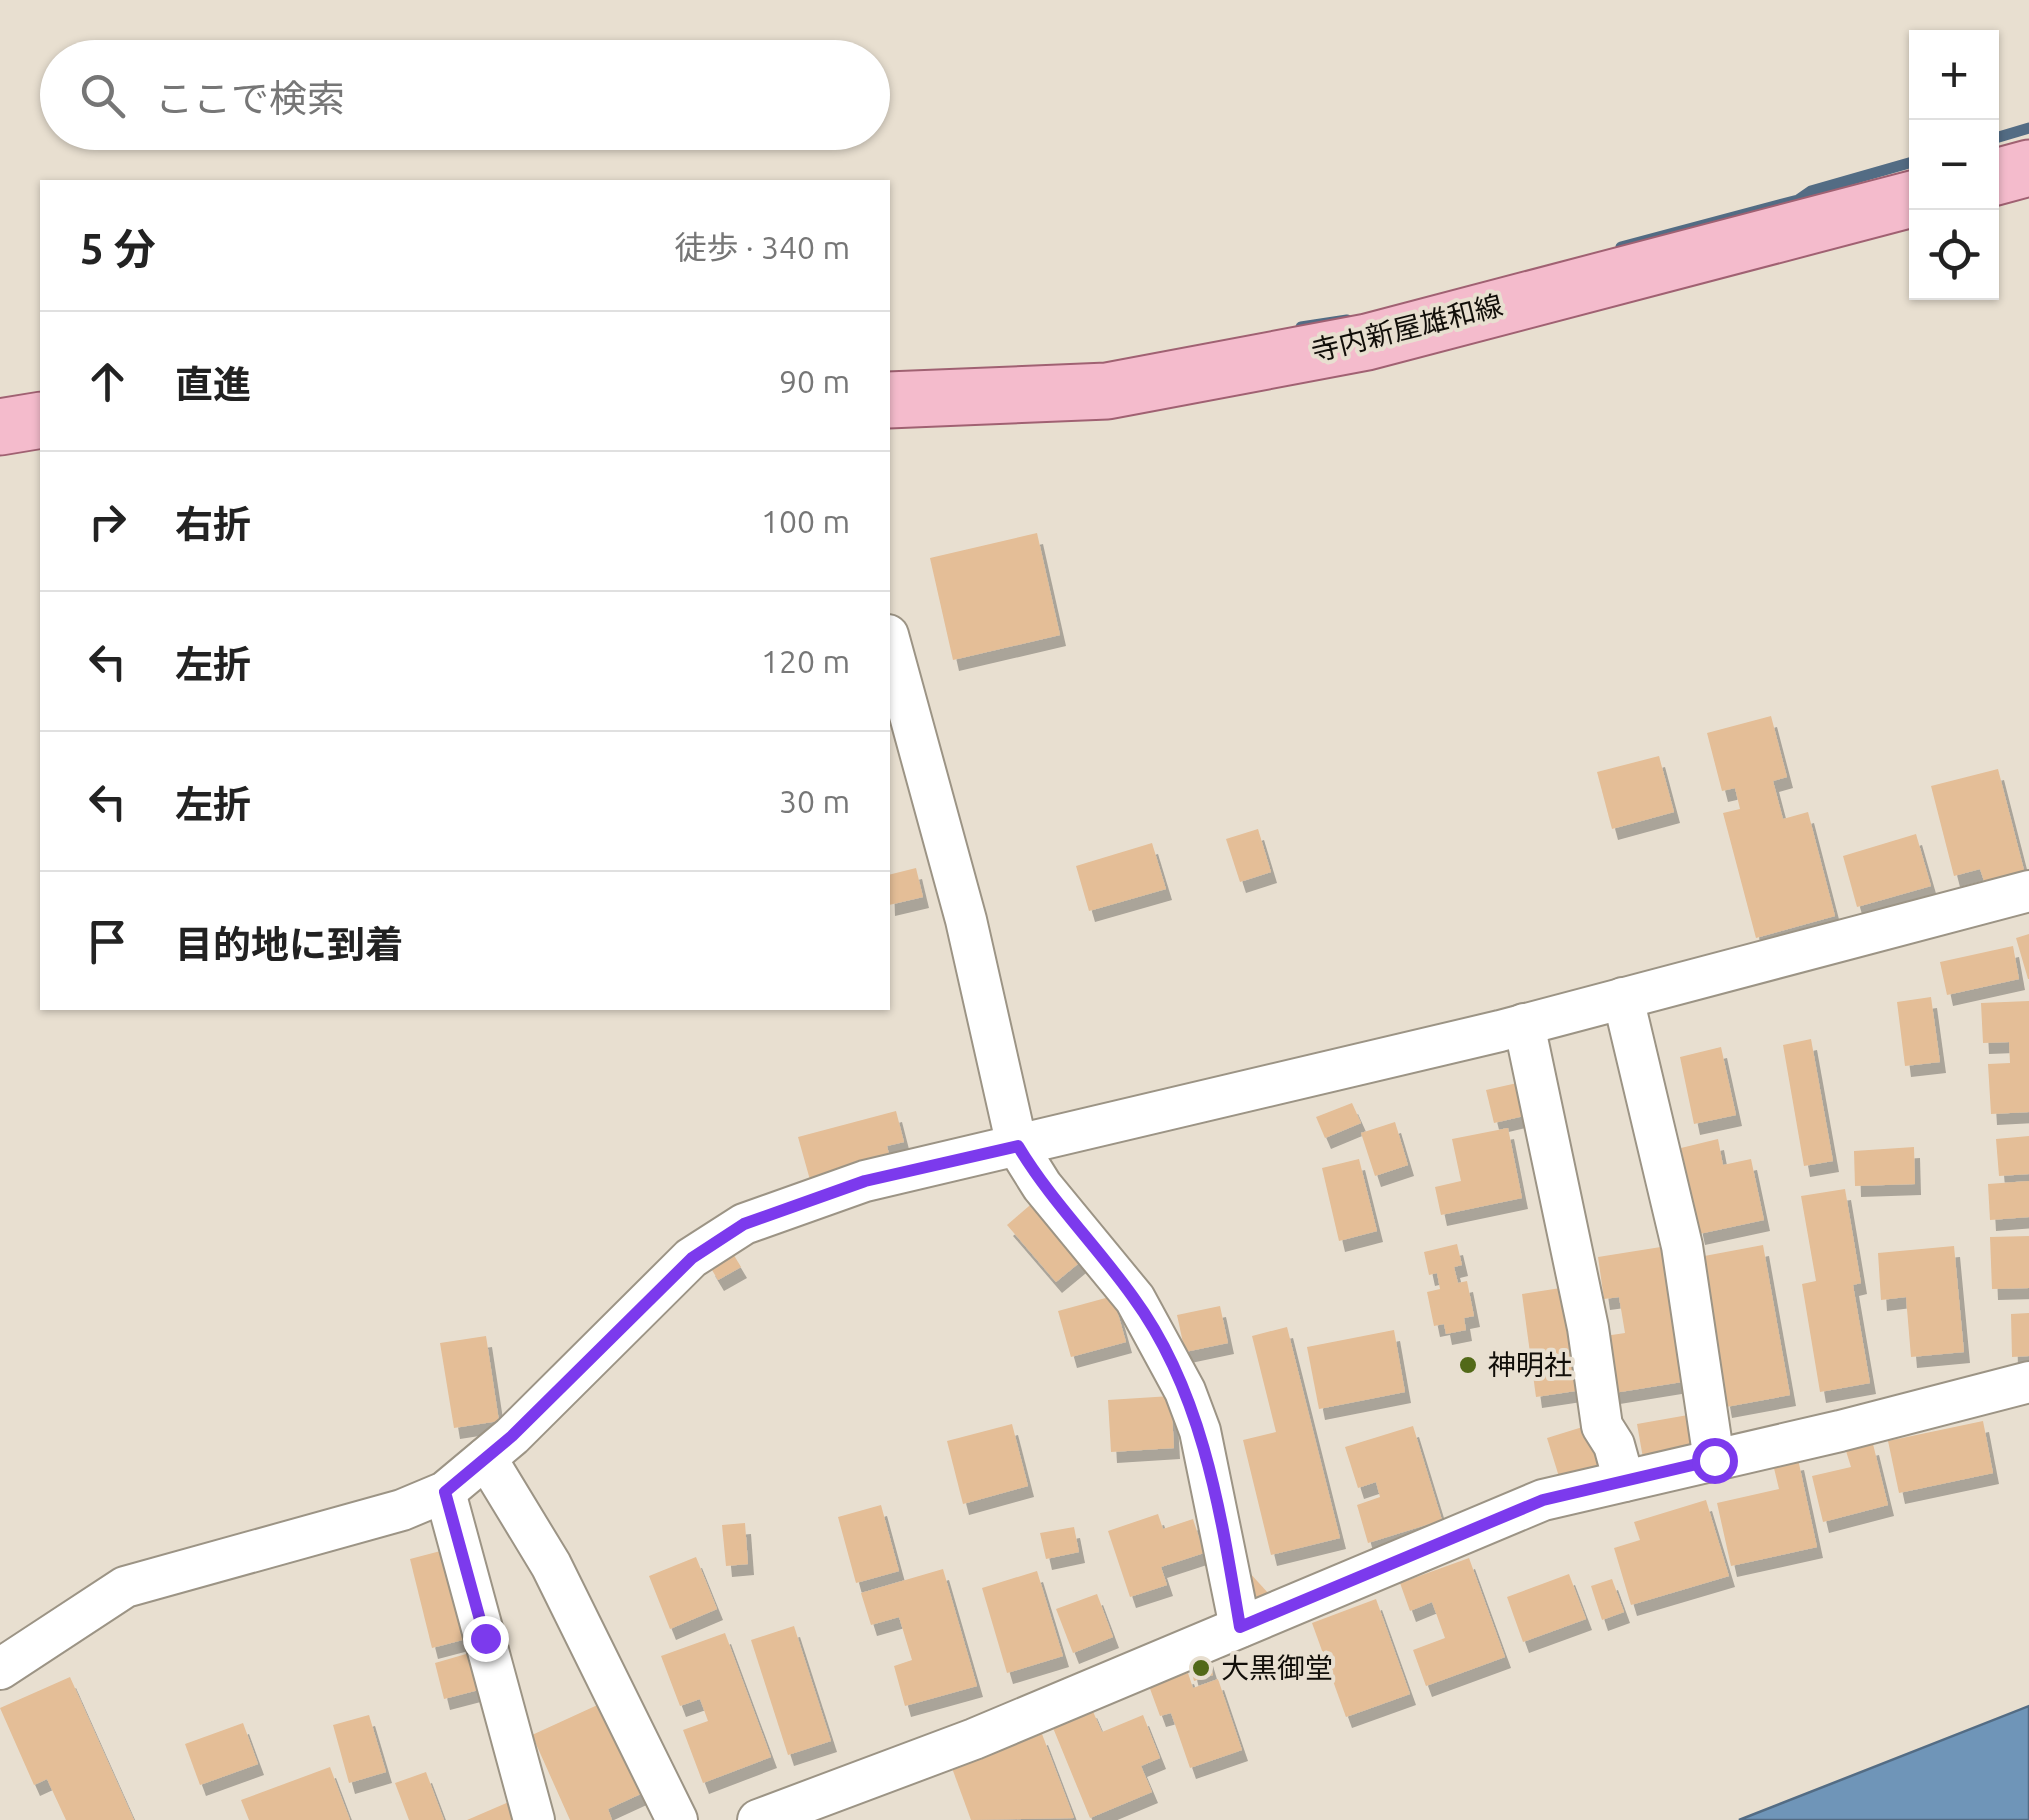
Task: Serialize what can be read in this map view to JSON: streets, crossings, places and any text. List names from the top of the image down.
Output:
{
  "streets": {
    "main road": ["寺内新屋雄和線"]
  },
  "places": ["神明社", "大黒御堂"],
  "page": {
    "map_buttons": ["+", "−"],
    "search": "ここで検索",
    "heading": ["5 分", "徒歩 · 340 m"],
    "list": [
      ["直進", "90 m"],
      ["右折", "100 m"],
      ["左折", "120 m"],
      ["左折", "30 m"],
      "目的地に到着"
    ]
  }
}
